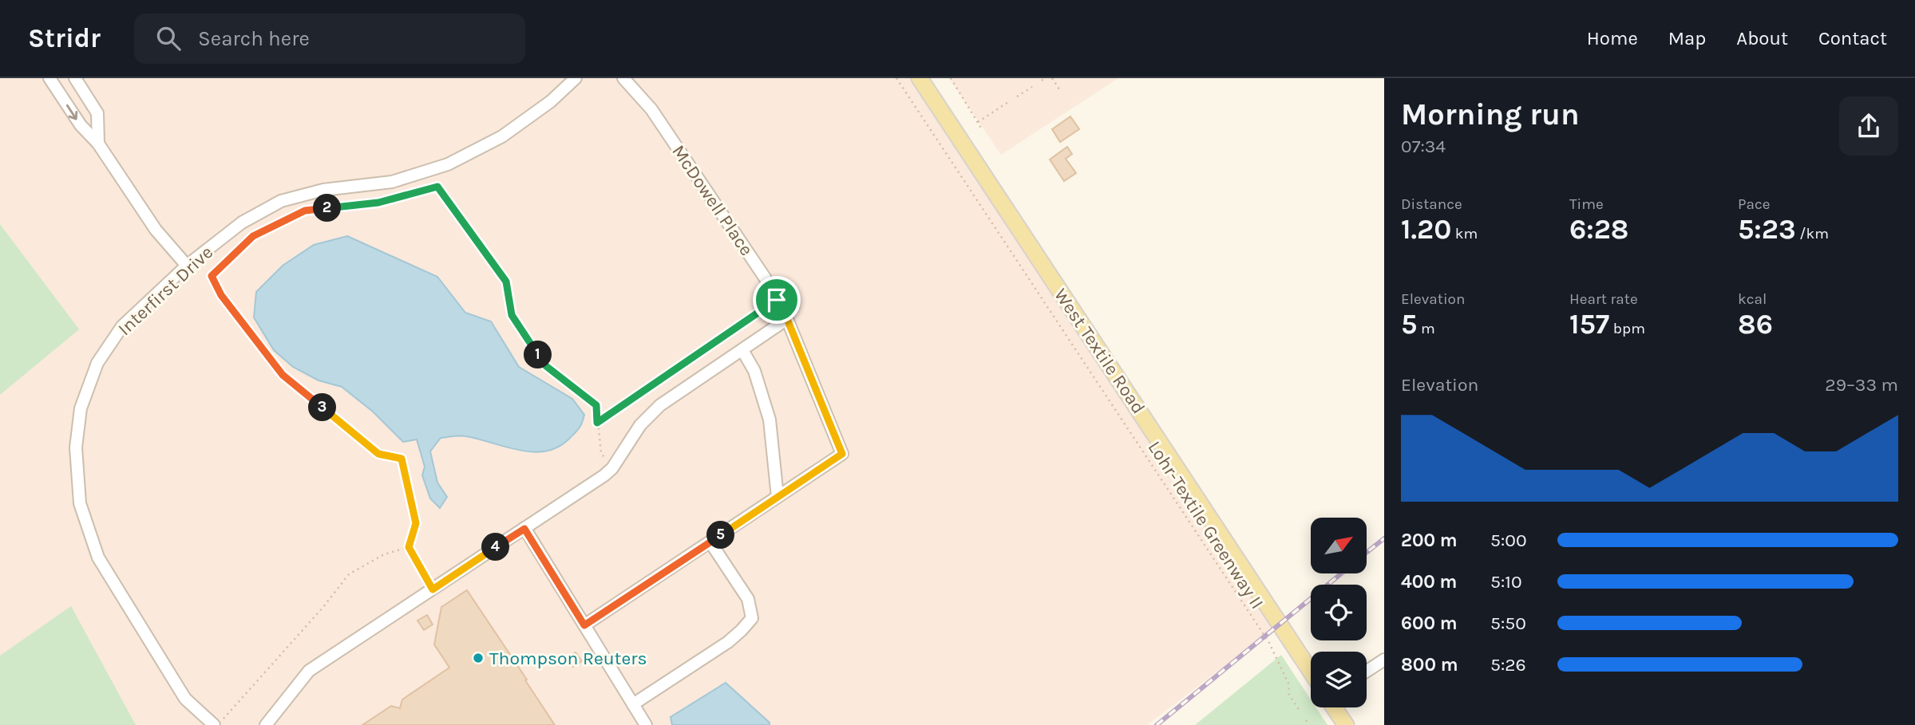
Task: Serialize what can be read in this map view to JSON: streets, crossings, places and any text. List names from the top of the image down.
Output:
{
  "streets": {
    "main road": ["West Textile Road"],
    "street": ["McDowell Place", "Interfirst Drive"],
    "path": ["Lohr-Textile Greenway II"]
  },
  "places": ["Thompson Reuters"],
  "north": "top right",
  "page": {
    "header": "Stridr",
    "search": "Search here",
    "nav": [
      "Home",
      "Map",
      "About",
      "Contact"
    ],
    "heading": ["Morning run", "07:34"],
    "stats": [
      ["Distance", "1.20 km"],
      ["Time", "6:28"],
      ["Pace", "5:23 /km"],
      ["Elevation", "5 m"],
      ["Heart rate", "157 bpm"],
      ["kcal", "86"]
    ],
    "pins": [
      "2",
      "1",
      "3",
      "5",
      "4"
    ],
    "chart": ["Elevation", "29–33 m"],
    "list": [
      {
        "name": "200 m",
        "note": "5:00"
      },
      {
        "name": "400 m",
        "note": "5:10"
      },
      {
        "name": "600 m",
        "note": "5:50"
      },
      {
        "name": "800 m",
        "note": "5:26"
      }
    ]
  }
}
